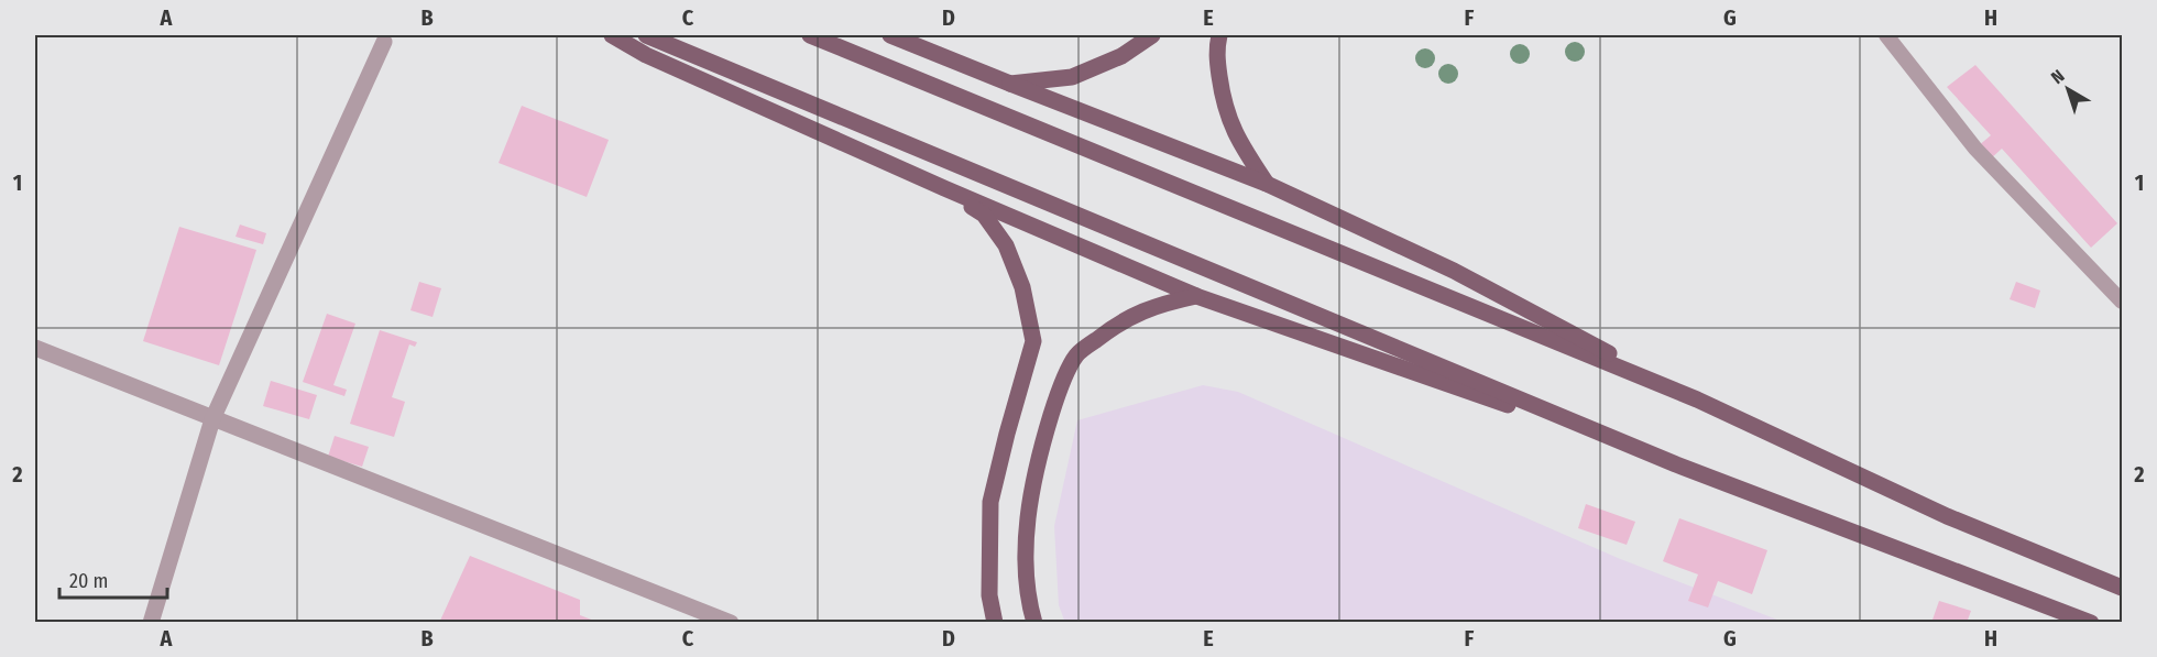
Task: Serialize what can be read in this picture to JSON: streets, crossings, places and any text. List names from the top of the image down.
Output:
{
  "scale_bar": "20 m",
  "north": "top left",
  "grid": {
    "columns": [
      "A",
      "B",
      "C",
      "D",
      "E",
      "F",
      "G",
      "H"
    ],
    "rows": ["1", "2"]
  }
}
